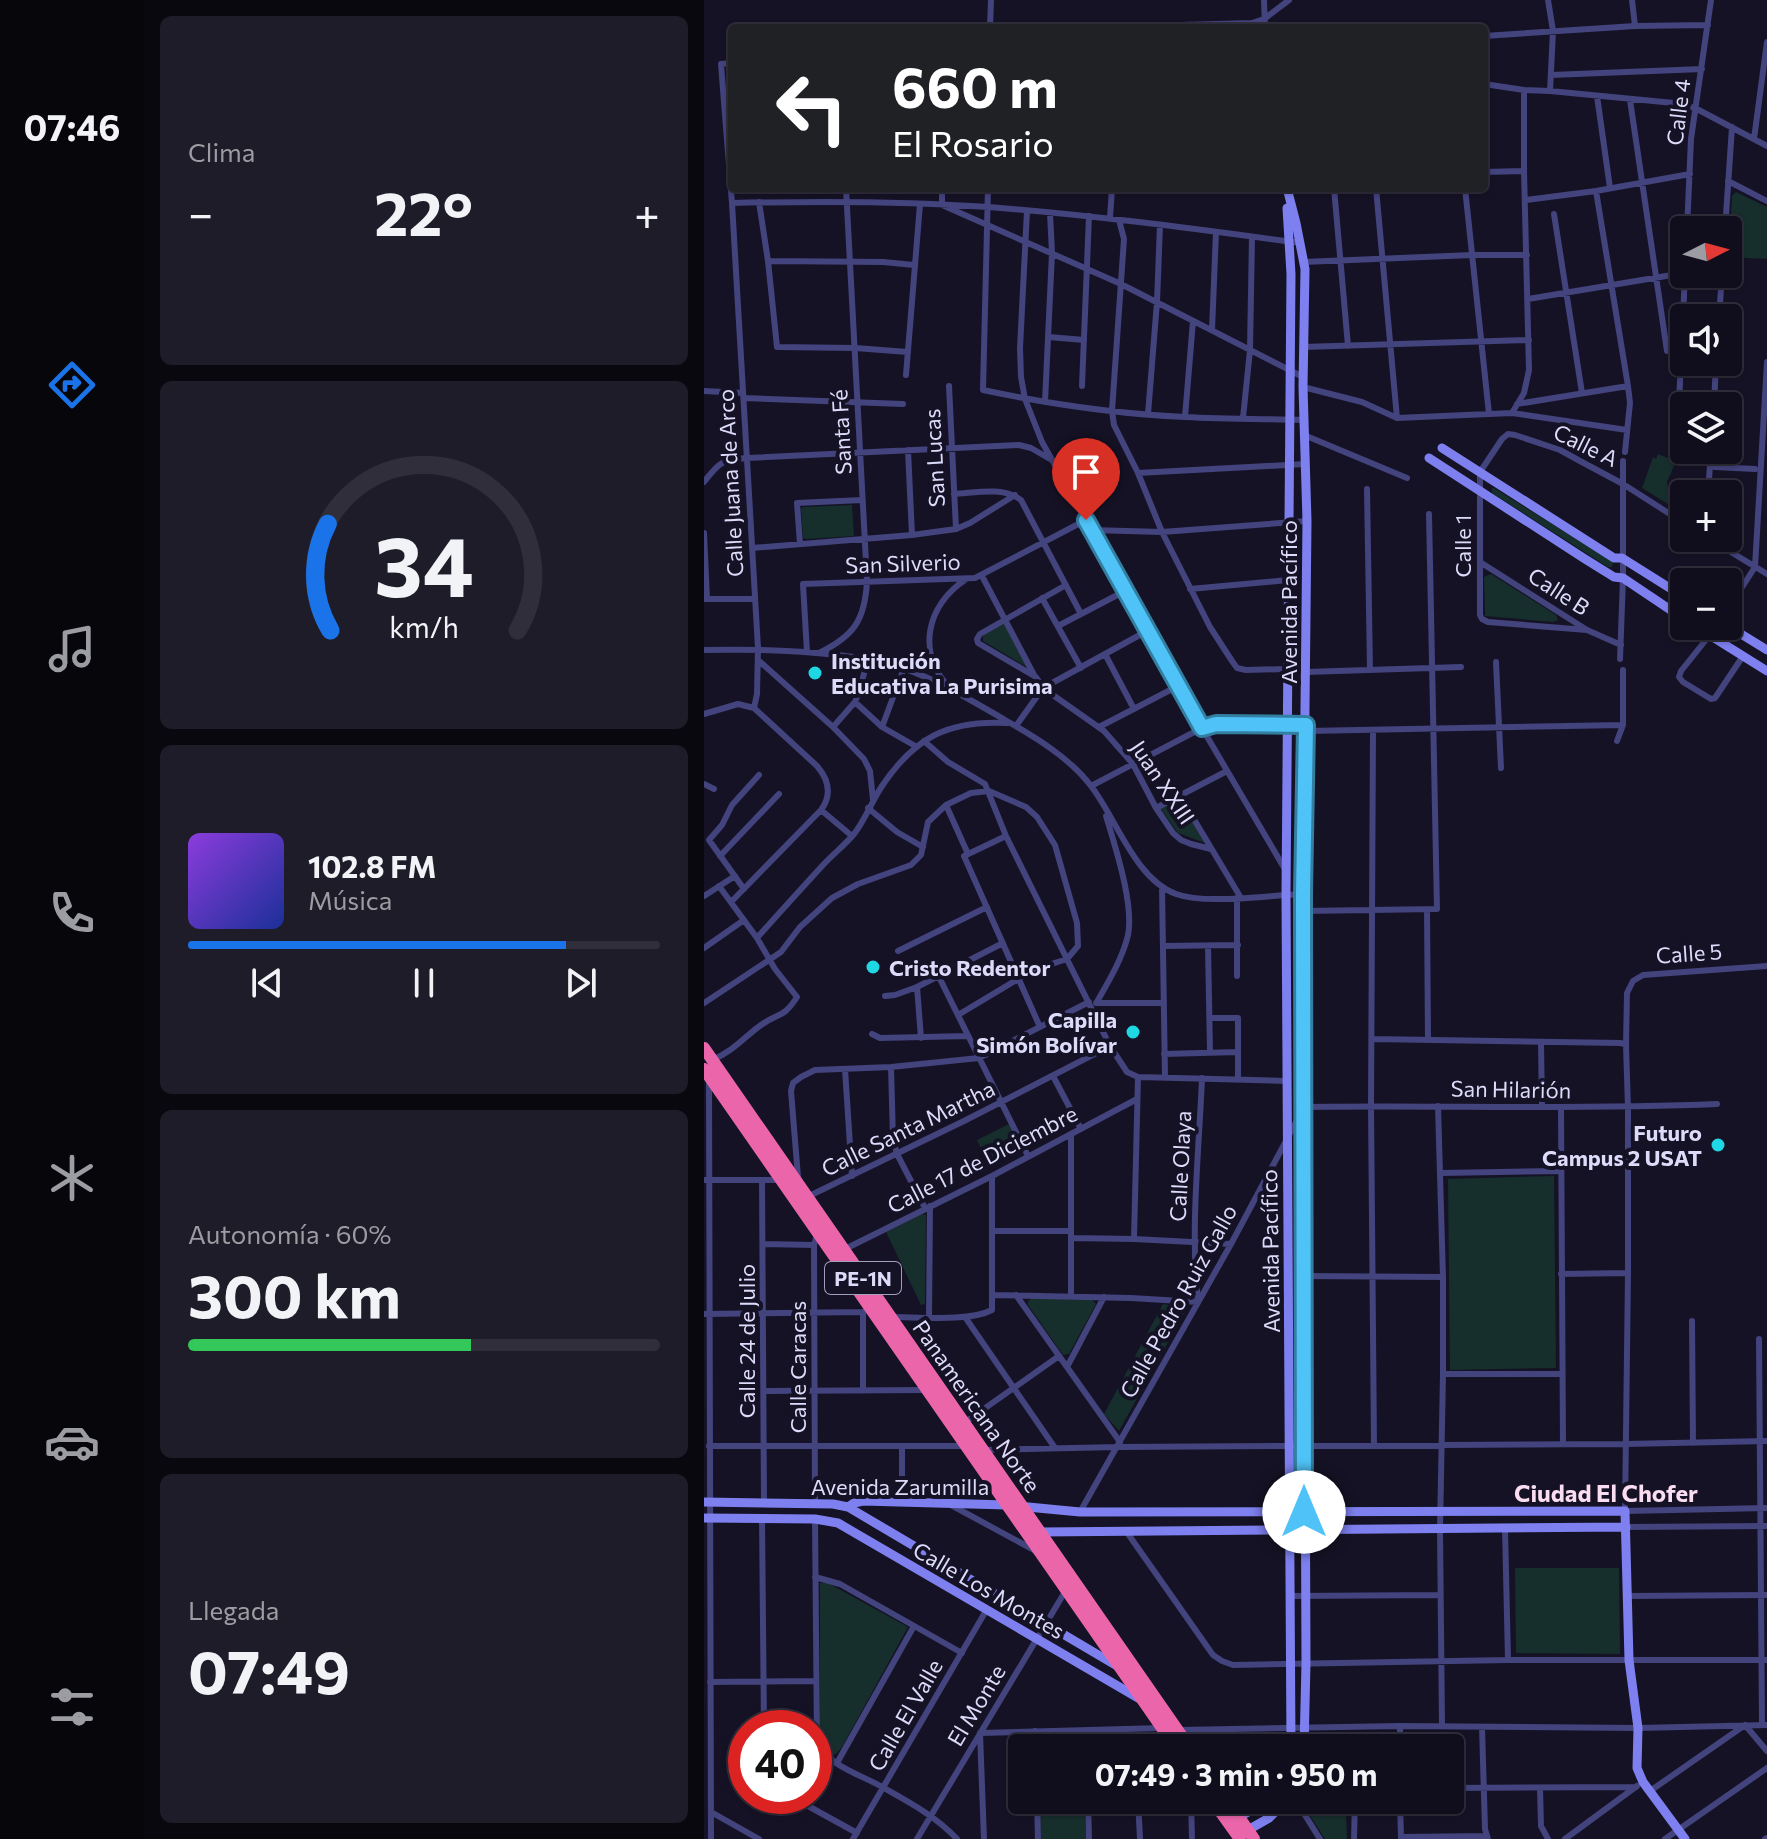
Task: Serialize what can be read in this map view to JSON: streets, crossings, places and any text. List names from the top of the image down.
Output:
{
  "streets": {
    "highway": ["PE-1N", "Panamericana Norte"],
    "street": [
      "Calle 4",
      "Santa Fé",
      "Calle A",
      "San Lucas",
      "Calle Juana de Arco",
      "Calle 1",
      "San Silverio",
      "Calle B",
      "Avenida Pacífico",
      "Juan XXIII",
      "Calle 5",
      "San Hilarión",
      "Calle Santa Martha",
      "Calle 17 de Diciembre",
      "Calle Olaya",
      "Calle Pedro Ruiz Gallo",
      "Calle 24 de Julio",
      "Calle Caracas",
      "Avenida Zarumilla",
      "Calle Los Montes",
      "El Monte",
      "Calle El Valle"
    ]
  },
  "crossings": [
    ["Santa Fé", "San Silverio"],
    ["Calle A", "Calle 1"],
    ["Calle 1", "Calle B"],
    ["Avenida Pacífico", "San Hilarión"],
    ["Avenida Pacífico", "Calle Pedro Ruiz Gallo"],
    ["Avenida Pacífico", "Avenida Zarumilla"],
    ["Calle 5", "San Hilarión"],
    ["Calle 5", "Avenida Zarumilla"],
    ["San Hilarión", "Calle Pedro Ruiz Gallo"],
    ["Calle Santa Martha", "Panamericana Norte"],
    ["Calle 17 de Diciembre", "Panamericana Norte"],
    ["Calle Olaya", "Calle Pedro Ruiz Gallo"],
    ["Calle Pedro Ruiz Gallo", "Avenida Zarumilla"],
    ["Calle 24 de Julio", "Avenida Zarumilla"],
    ["Calle Caracas", "Panamericana Norte"],
    ["Calle Caracas", "Avenida Zarumilla"],
    ["Panamericana Norte", "Avenida Zarumilla"],
    ["Panamericana Norte", "Calle Los Montes"],
    ["Panamericana Norte", "El Monte"],
    ["Avenida Zarumilla", "Calle Los Montes"],
    ["Calle Los Montes", "El Monte"],
    ["Calle Los Montes", "Calle El Valle"]
  ],
  "districts": ["Ciudad El Chofer"],
  "places": [
    "Institución Educativa La Purisima",
    "Cristo Redentor",
    "Capilla Simón Bolívar",
    "Futuro Campus 2 USAT"
  ],
  "north": "right",
  "page": {
    "tabs": "07:46",
    "tile": [
      "Clima",
      ["Autonomía · 60%", "300 km"],
      ["Llegada", "07:49"]
    ],
    "turn": ["660 m", "El Rosario"],
    "heat": ["−", "22°", "+"],
    "map_buttons": ["+", "−"],
    "song": ["102.8 FM", "Música"],
    "limit": "40",
    "trip": "07:49 · 3 min · 950 m",
    "gauge": ["34", "km/h"]
  }
}
